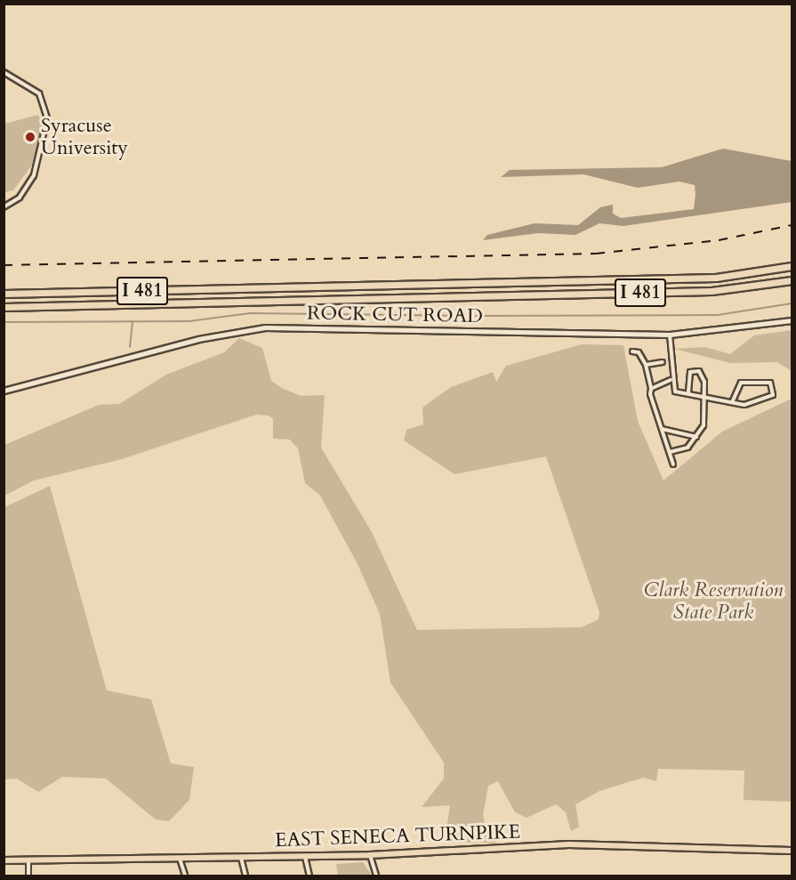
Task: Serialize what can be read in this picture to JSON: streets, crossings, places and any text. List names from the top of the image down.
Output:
{
  "streets": {
    "highway": ["I 481"],
    "main road": ["EAST SENECA TURNPIKE"],
    "street": ["ROCK CUT ROAD"]
  },
  "parks": ["Clark Reservation State Park"],
  "places": ["Syracuse University"]
}
